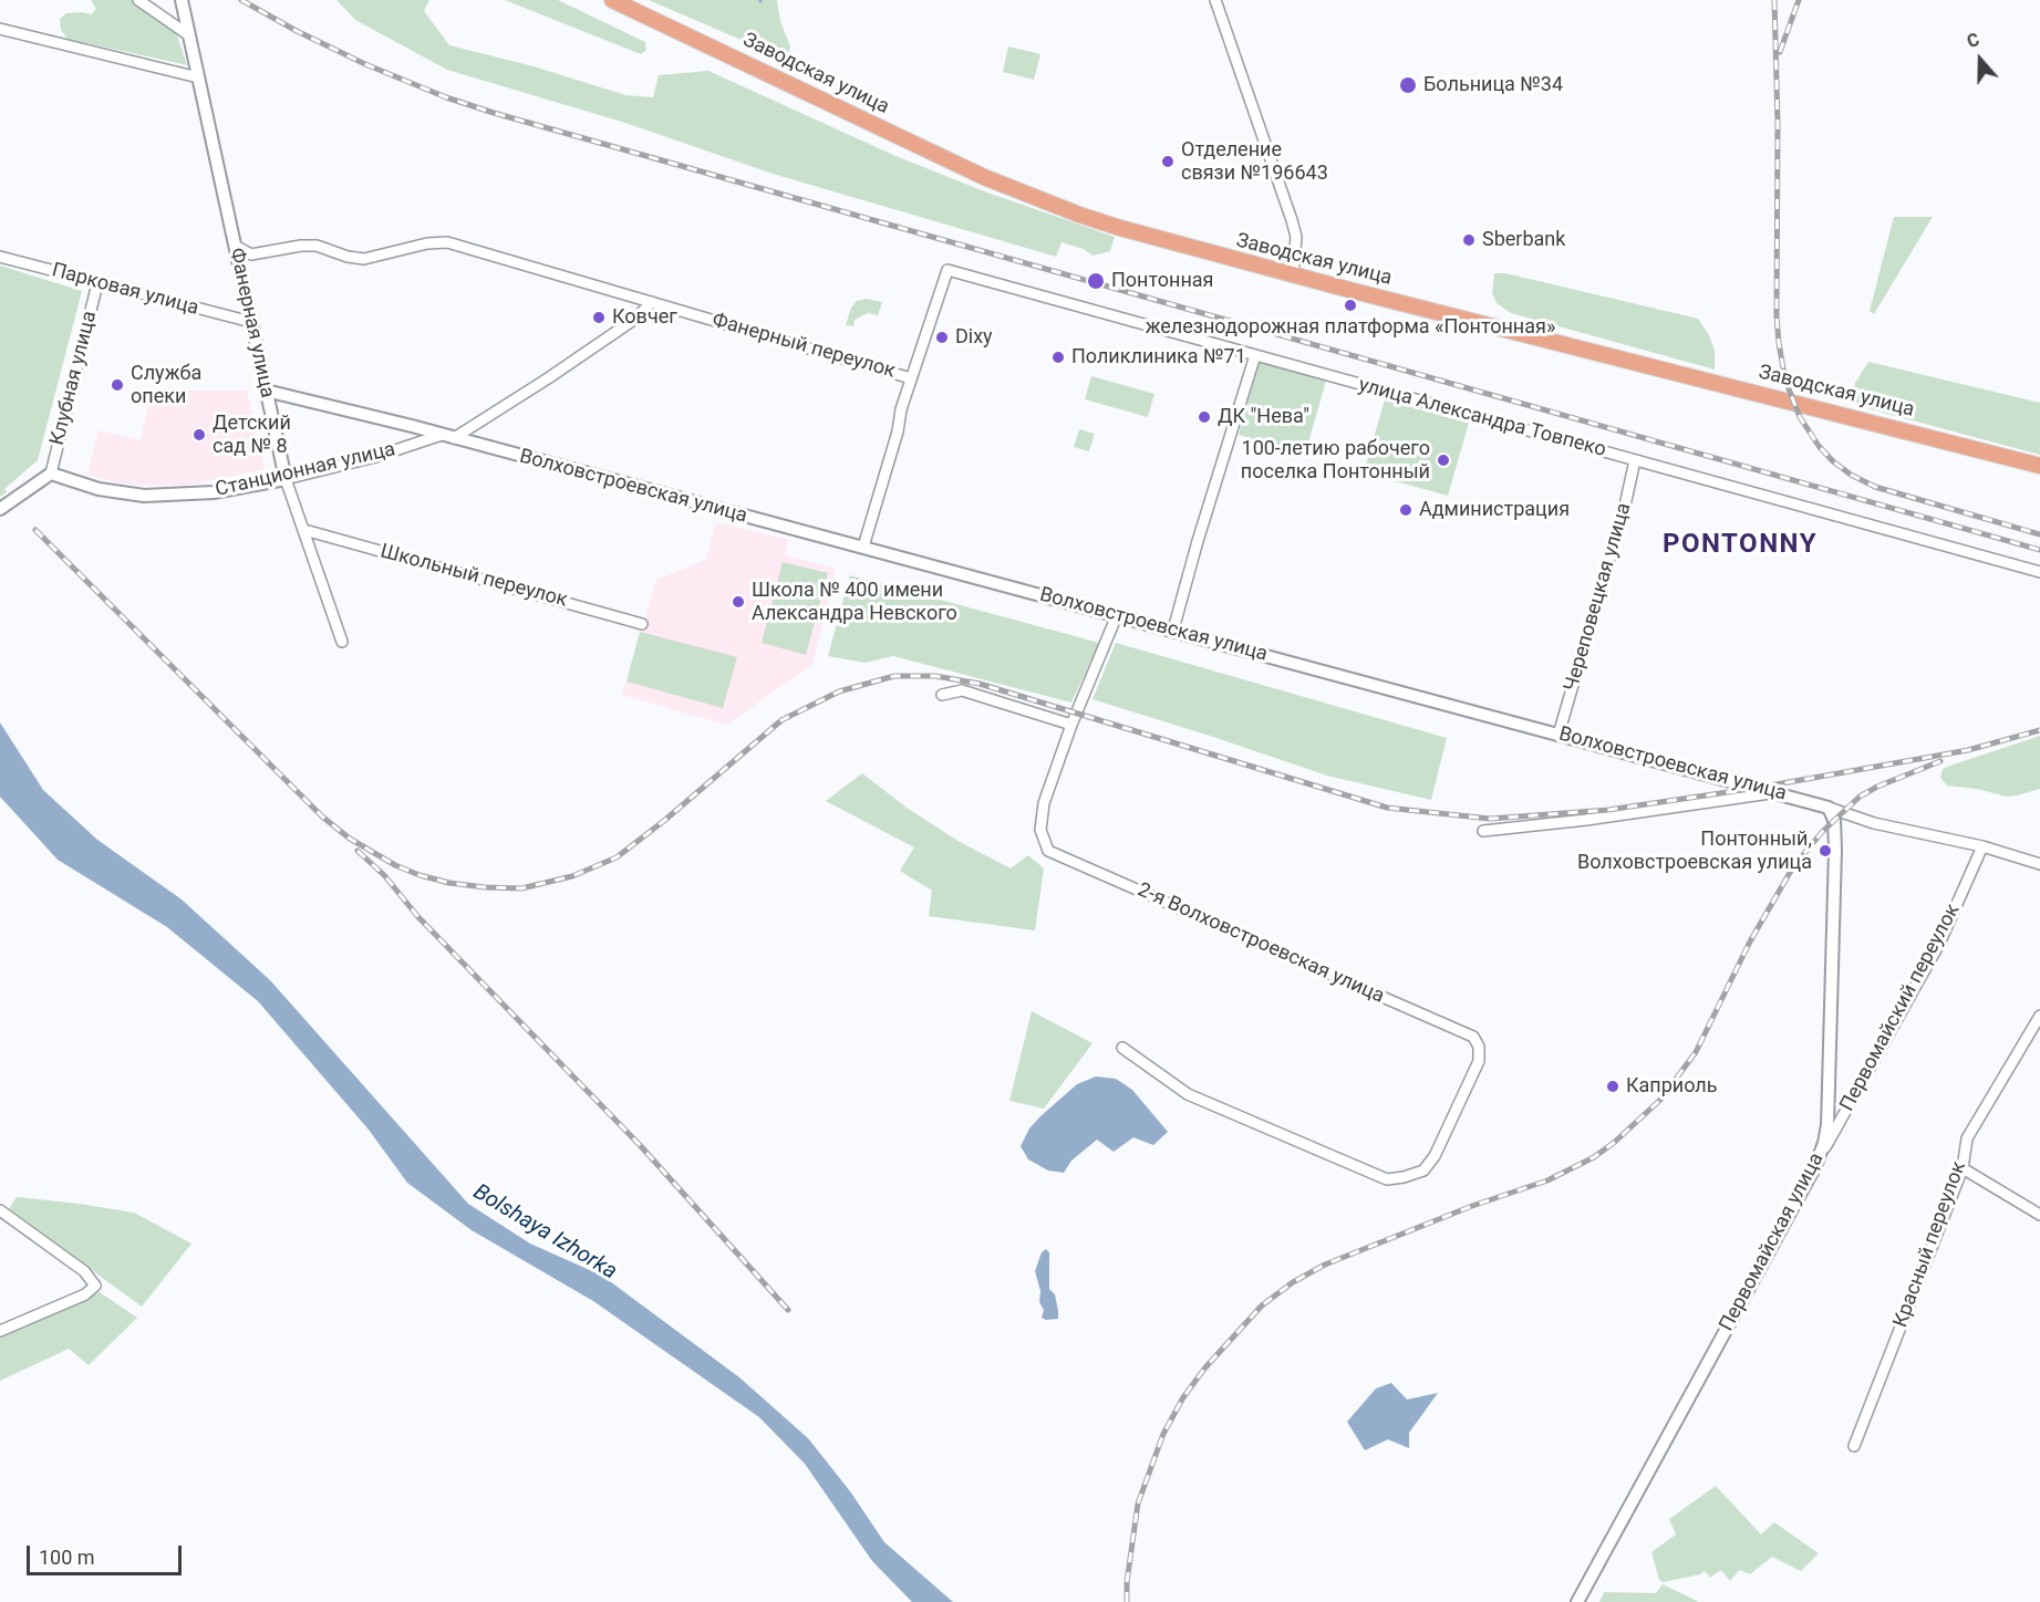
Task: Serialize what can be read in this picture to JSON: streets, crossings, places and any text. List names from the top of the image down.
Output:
{
  "streets": {
    "main road": ["Заводская улица"],
    "street": [
      "Парковая улица",
      "Фанерная улица",
      "Фанерный переулок",
      "Клубная улица",
      "улица Александра Товпеко",
      "Станционная улица",
      "Волховстроевская улица",
      "Школьный переулок",
      "Череповецкая улица",
      "2-я Волховстроевская улица",
      "Первомайский переулок",
      "Первомайская улица",
      "Красный переулок"
    ]
  },
  "crossings": [
    ["Парковая улица", "Фанерная улица"],
    ["Парковая улица", "Клубная улица"],
    ["Фанерная улица", "Фанерный переулок"],
    ["Фанерная улица", "Станционная улица"],
    ["Фанерная улица", "Волховстроевская улица"],
    ["Фанерная улица", "Школьный переулок"],
    ["Фанерный переулок", "улица Александра Товпеко"],
    ["Клубная улица", "Станционная улица"],
    ["улица Александра Товпеко", "Череповецкая улица"],
    ["Станционная улица", "Волховстроевская улица"],
    ["Волховстроевская улица", "Череповецкая улица"],
    ["Волховстроевская улица", "Первомайский переулок"],
    ["Волховстроевская улица", "Первомайская улица"],
    ["Первомайский переулок", "Первомайская улица"]
  ],
  "districts": ["PONTONNY"],
  "water": ["Bolshaya Izhorka"],
  "places": [
    "Больница №34",
    "Отделение связи №196643",
    "Sberbank",
    "Понтонная",
    "железнодорожная платформа «Понтонная»",
    "Ковчег",
    "Dixy",
    "Поликлиника №71",
    "Служба опеки",
    "ДК \"Нева\"",
    "Детский сад № 8",
    "100-летию рабочего поселка Понтонный",
    "Администрация",
    "Школа № 400 имени Александра Невского",
    "Понтонный, Волховстроевская улица",
    "Каприоль"
  ],
  "scale_bar": "100 m",
  "north": "top"
}
